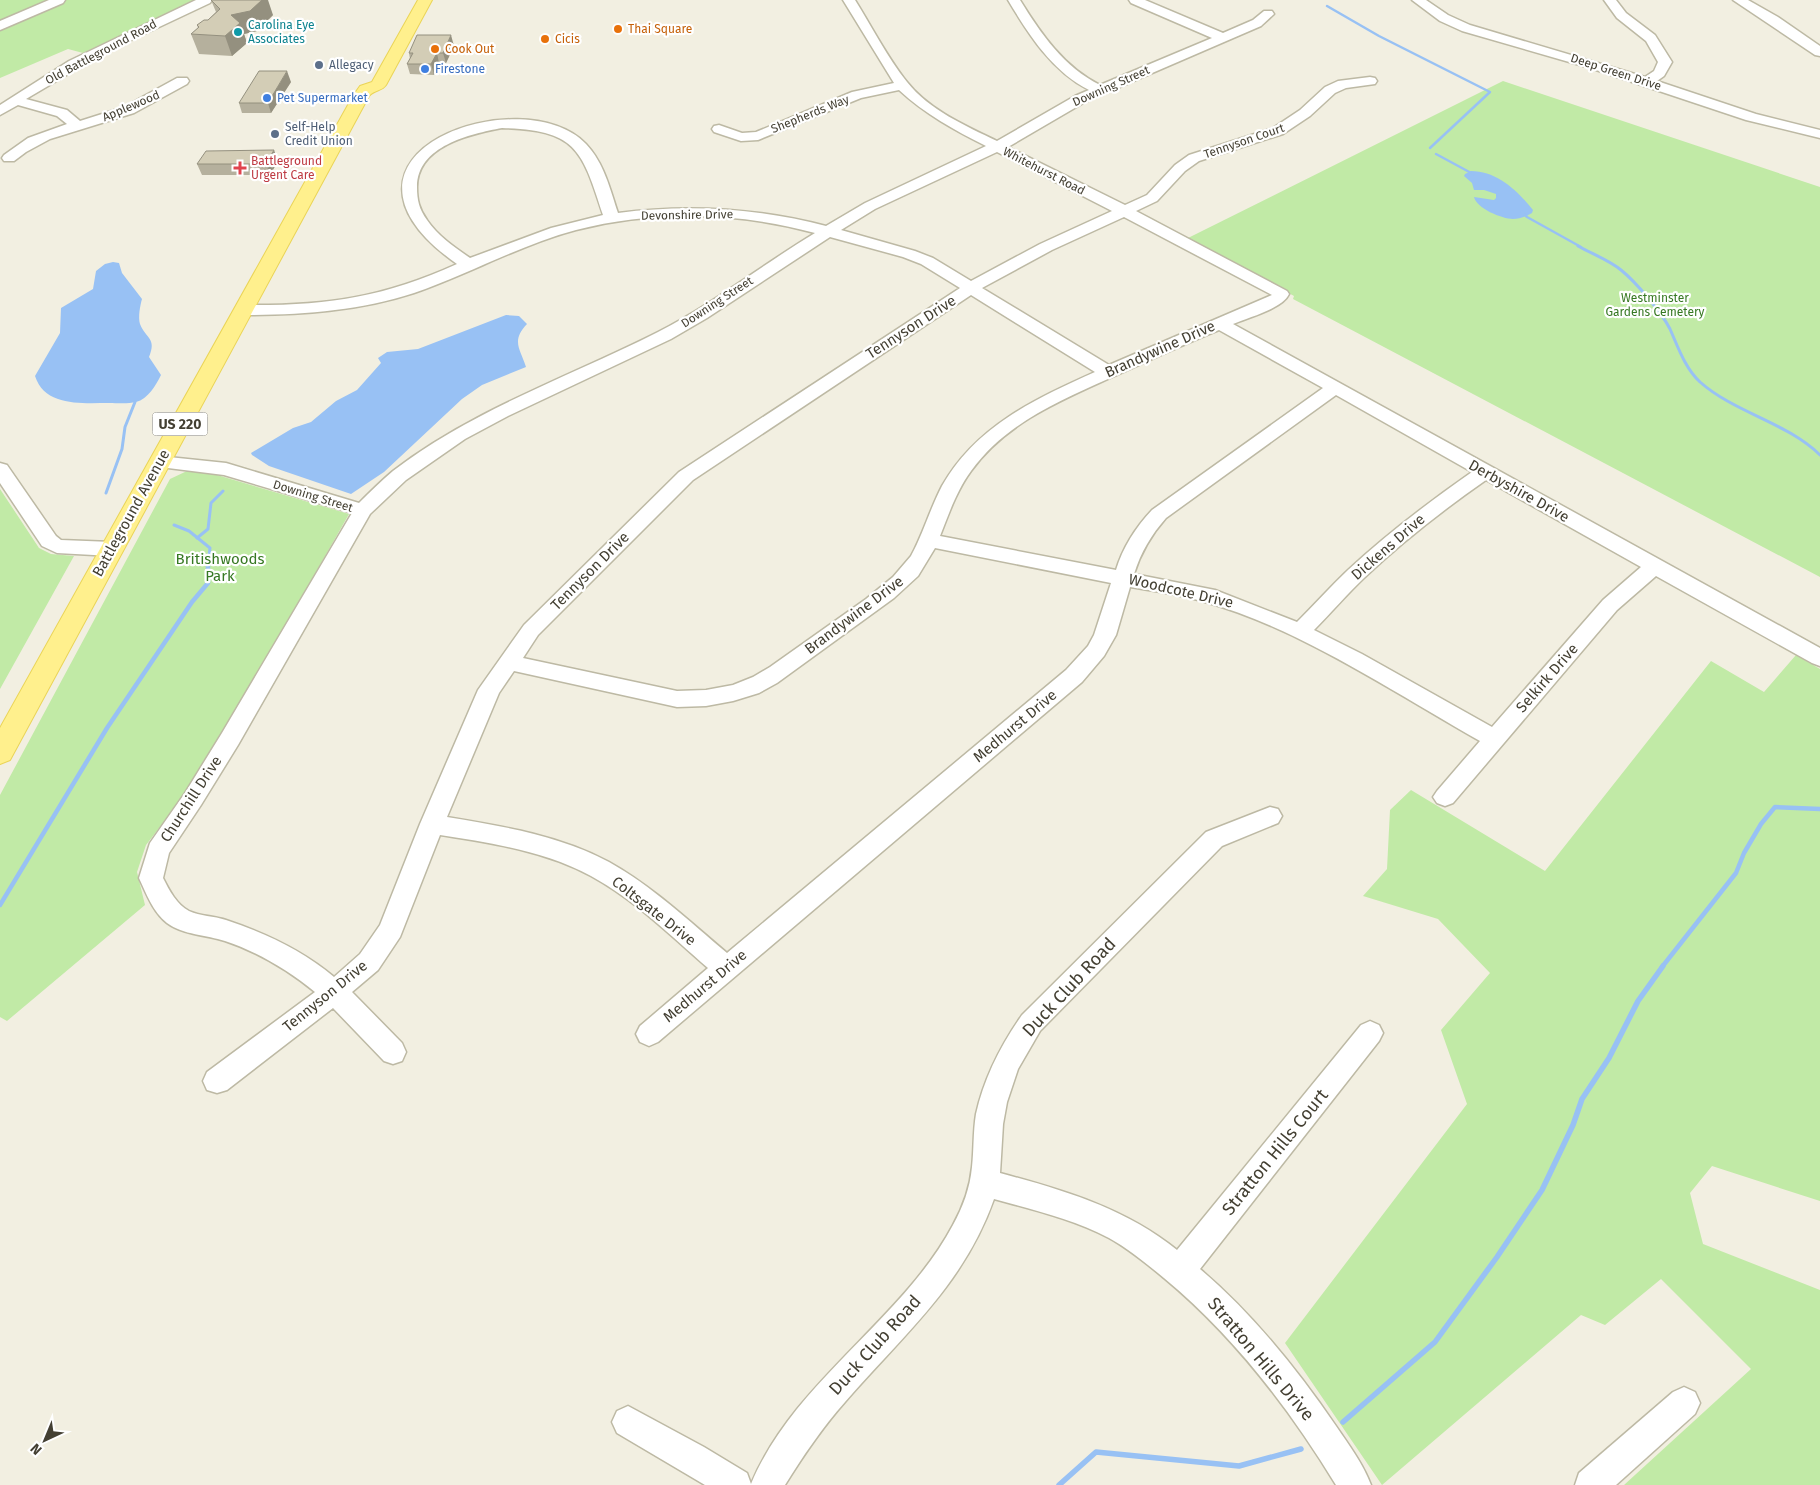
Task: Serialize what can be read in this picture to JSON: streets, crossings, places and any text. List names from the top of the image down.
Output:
{
  "streets": {
    "main road": ["US 220", "Battleground Avenue"],
    "street": [
      "Old Battleground Road",
      "Deep Green Drive",
      "Downing Street",
      "Applewood",
      "Shepherds Way",
      "Tennyson Court",
      "Whitehurst Road",
      "Devonshire Drive",
      "Tennyson Drive",
      "Brandywine Drive",
      "Derbyshire Drive",
      "Dickens Drive",
      "Woodcote Drive",
      "Selkirk Drive",
      "Medhurst Drive",
      "Churchill Drive",
      "Coltsgate Drive",
      "Duck Club Road",
      "Stratton Hills Court",
      "Stratton Hills Drive"
    ]
  },
  "crossings": [
    ["Downing Street", "Whitehurst Road"],
    ["Downing Street", "Devonshire Drive"],
    ["Downing Street", "Battleground Avenue"],
    ["Downing Street", "Churchill Drive"],
    ["Shepherds Way", "Whitehurst Road"],
    ["Tennyson Court", "Whitehurst Road"],
    ["Tennyson Court", "Tennyson Drive"],
    ["Whitehurst Road", "Tennyson Drive"],
    ["Whitehurst Road", "Brandywine Drive"],
    ["Devonshire Drive", "Tennyson Drive"],
    ["Devonshire Drive", "Brandywine Drive"],
    ["Devonshire Drive", "Battleground Avenue"],
    ["Tennyson Drive", "Brandywine Drive"],
    ["Tennyson Drive", "Churchill Drive"],
    ["Tennyson Drive", "Coltsgate Drive"],
    ["Brandywine Drive", "Derbyshire Drive"],
    ["Brandywine Drive", "Woodcote Drive"],
    ["Derbyshire Drive", "Dickens Drive"],
    ["Derbyshire Drive", "Selkirk Drive"],
    ["Derbyshire Drive", "Medhurst Drive"],
    ["Dickens Drive", "Woodcote Drive"],
    ["Woodcote Drive", "Selkirk Drive"],
    ["Woodcote Drive", "Medhurst Drive"],
    ["Medhurst Drive", "Coltsgate Drive"],
    ["Duck Club Road", "Stratton Hills Drive"],
    ["Stratton Hills Court", "Stratton Hills Drive"]
  ],
  "parks": ["Westminster Gardens Cemetery", "Britishwoods Park"],
  "places": {
    "other": [
      "Thai Square",
      "Carolina Eye Associates",
      "Cicis",
      "Cook Out",
      "Allegacy",
      "Firestone",
      "Pet Supermarket",
      "Self-Help Credit Union"
    ],
    "health": ["Battleground Urgent Care"]
  },
  "north": "bottom left"
}
